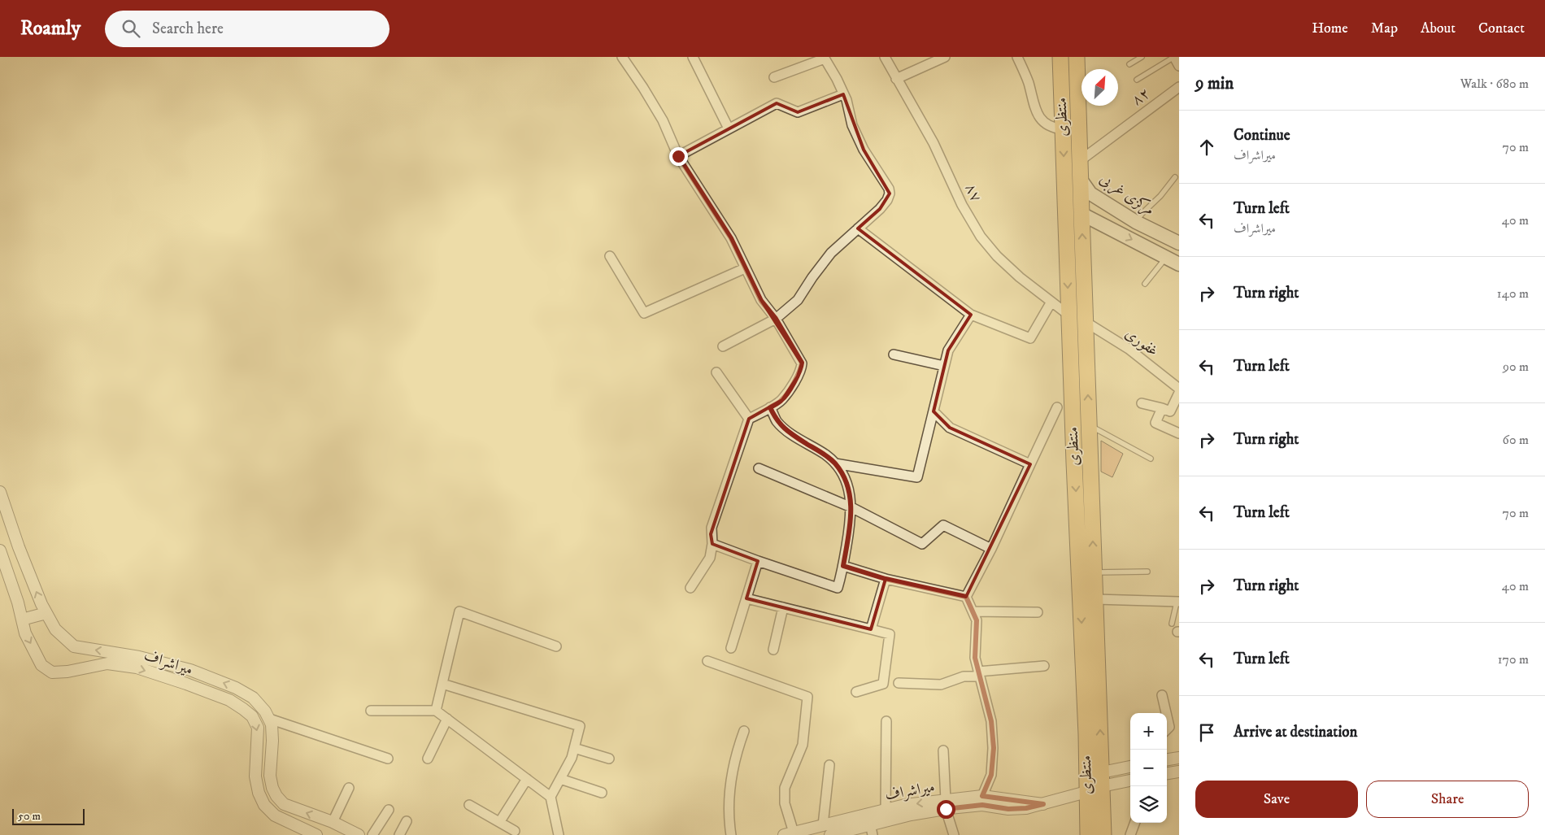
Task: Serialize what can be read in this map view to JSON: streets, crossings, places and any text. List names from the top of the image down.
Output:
{
  "streets": {
    "main road": ["منتظری", "مرکزی غربی"],
    "street": [
      "۸۲",
      "۸۷",
      "غفوری",
      "میراشراف"
    ]
  },
  "crossings": [
    ["۸۲", "منتظری"],
    ["منتظری", "۸۷"],
    ["منتظری", "مرکزی غربی"],
    ["منتظری", "غفوری"],
    ["منتظری", "میراشراف"]
  ],
  "scale_bar": "50 m",
  "north": "top right",
  "page": {
    "header": "Roamly",
    "search": "Search here",
    "nav": [
      "Home",
      "Map",
      "About",
      "Contact"
    ],
    "heading": ["9 min", "Walk · 680 m"],
    "list": [
      ["Continue", "میراشراف", "70 m"],
      ["Turn left", "میراشراف", "40 m"],
      ["Turn right", "140 m"],
      ["Turn left", "90 m"],
      ["Turn right", "60 m"],
      ["Turn left", "70 m"],
      ["Turn right", "40 m"],
      ["Turn left", "170 m"],
      "Arrive at destination"
    ],
    "map_buttons": ["+", "−"],
    "buttons": ["Save", "Share"],
    "scale": "50 m"
  }
}
